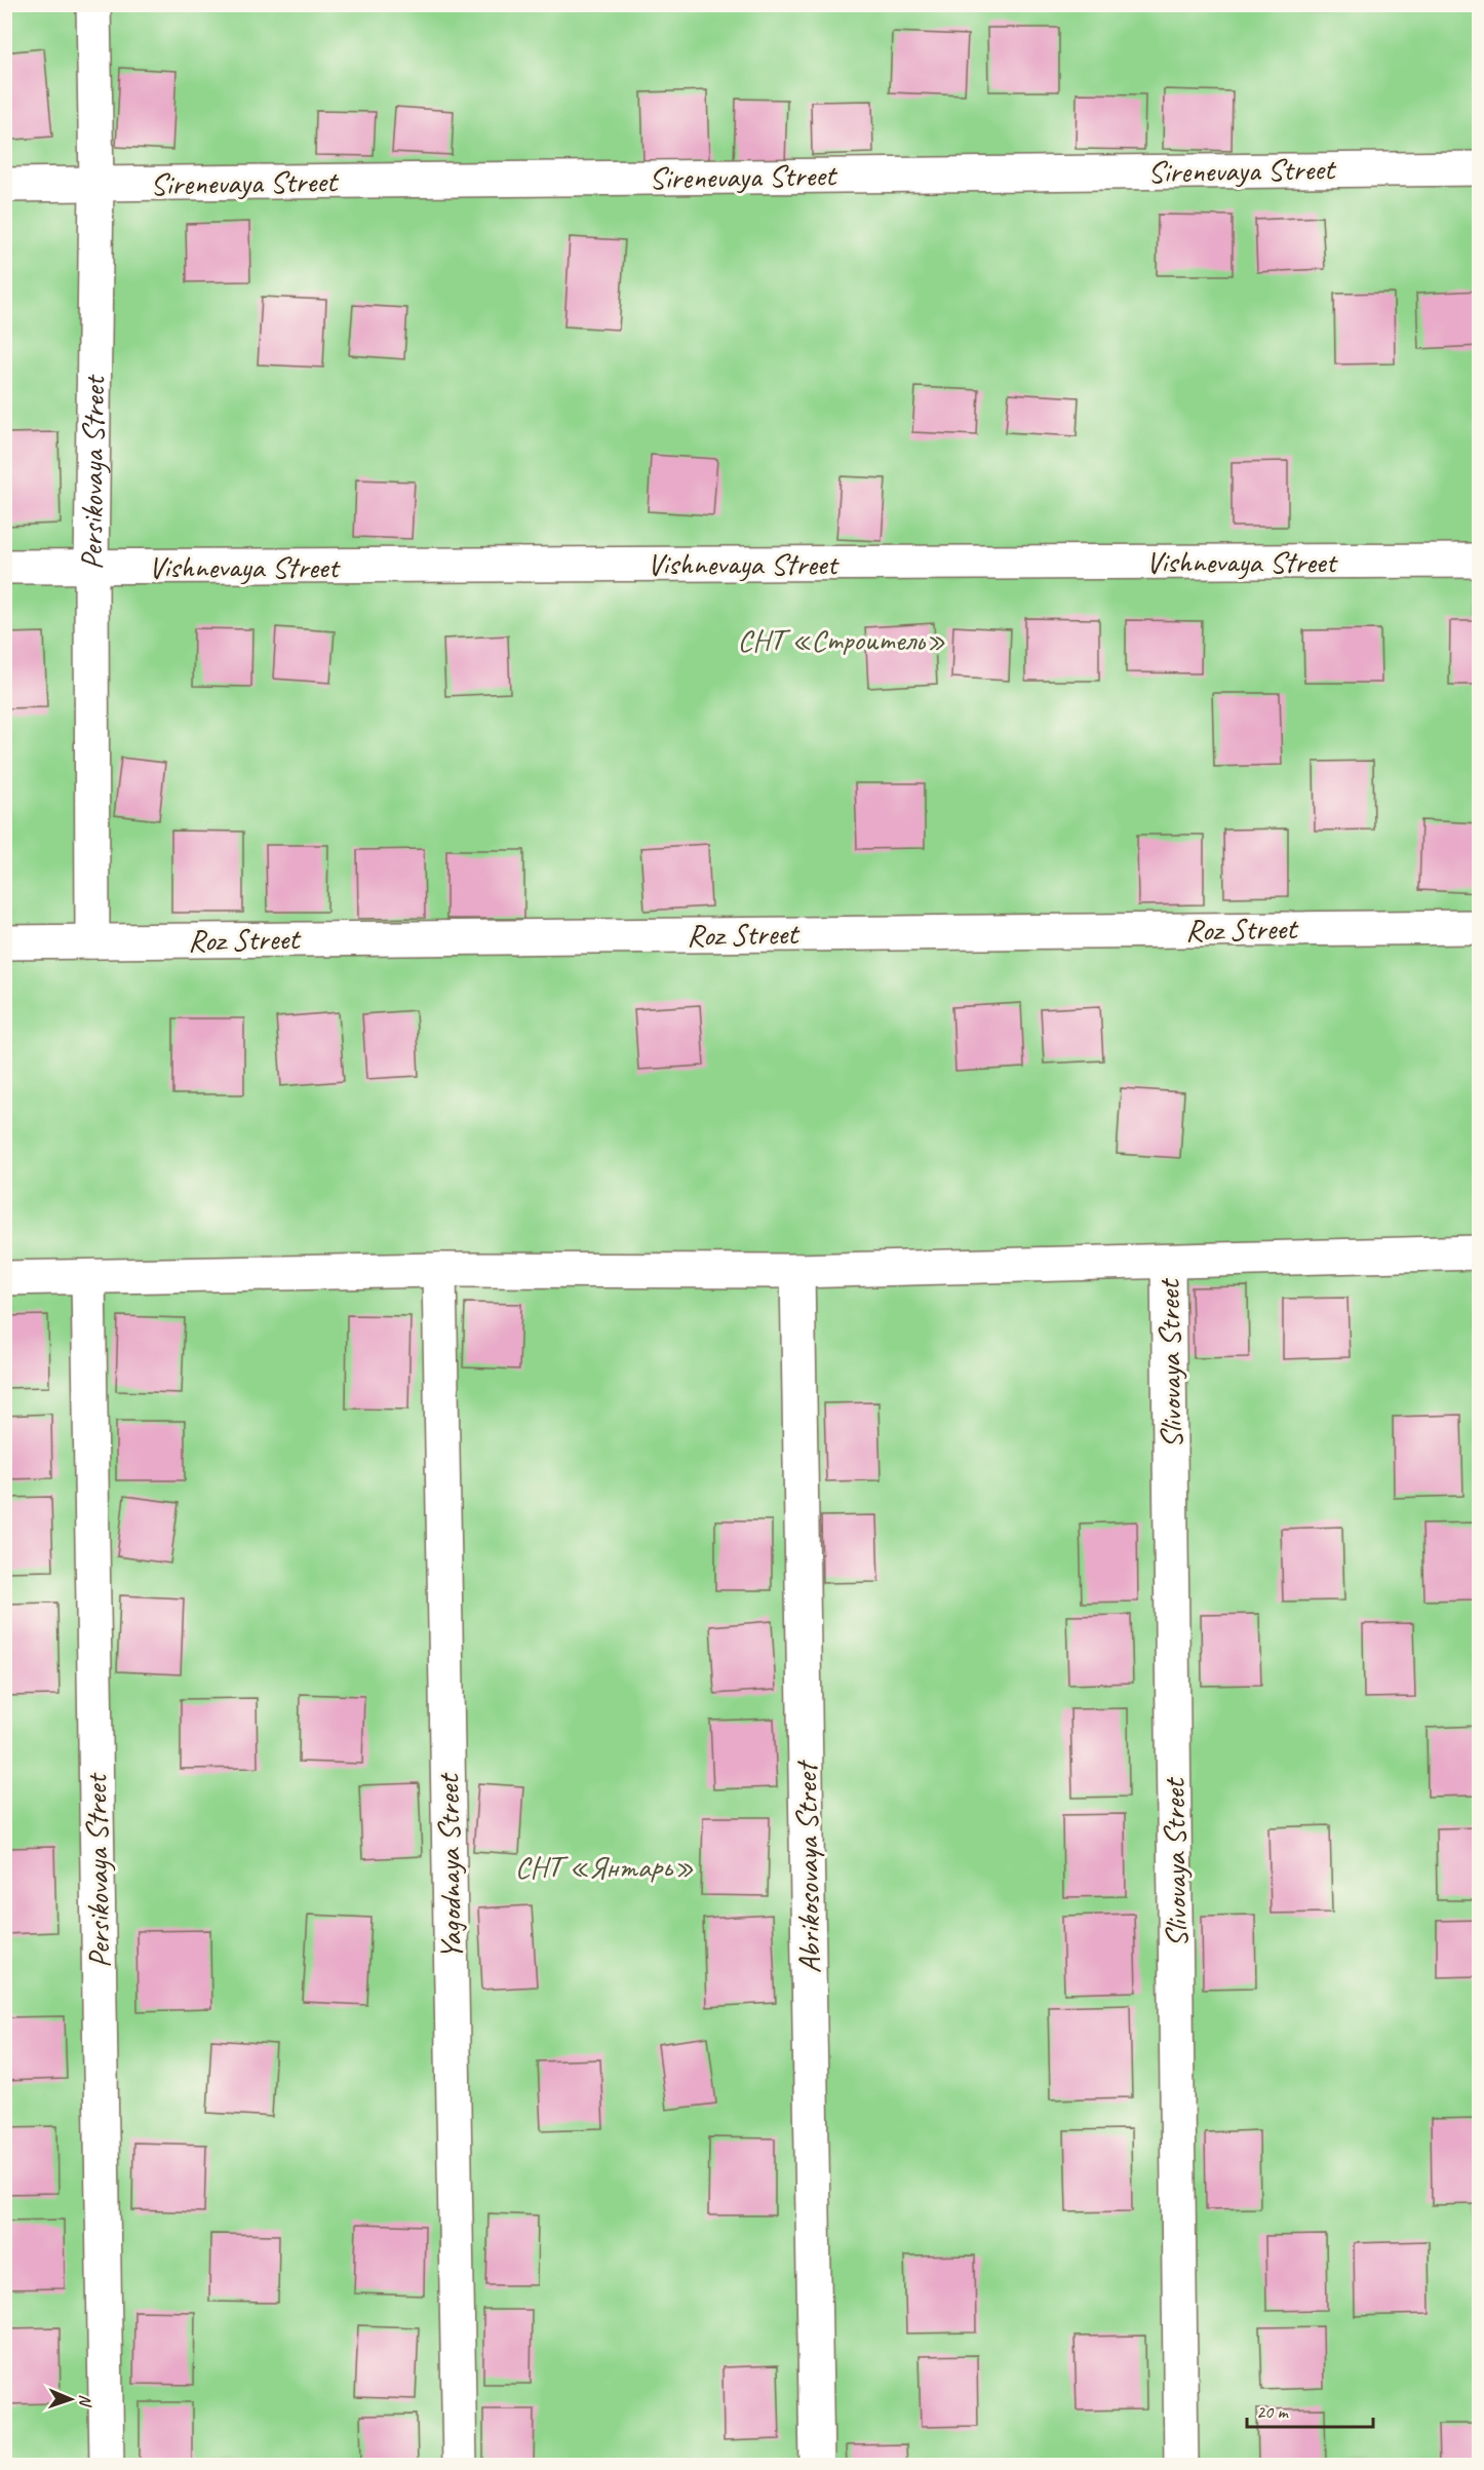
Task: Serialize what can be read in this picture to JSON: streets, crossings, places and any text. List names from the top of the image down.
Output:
{
  "streets": {
    "street": [
      "Sirenevaya Street",
      "Persikovaya Street",
      "Vishnevaya Street",
      "Roz Street",
      "Slivovaya Street",
      "Yagodnaya Street",
      "Abrikosovaya Street"
    ]
  },
  "crossings": [
    ["Sirenevaya Street", "Persikovaya Street"],
    ["Persikovaya Street", "Vishnevaya Street"],
    ["Persikovaya Street", "Roz Street"]
  ],
  "parks": ["СНТ «Строитель»", "СНТ «Янтарь»"],
  "scale_bar": "20 m",
  "north": "right"
}
